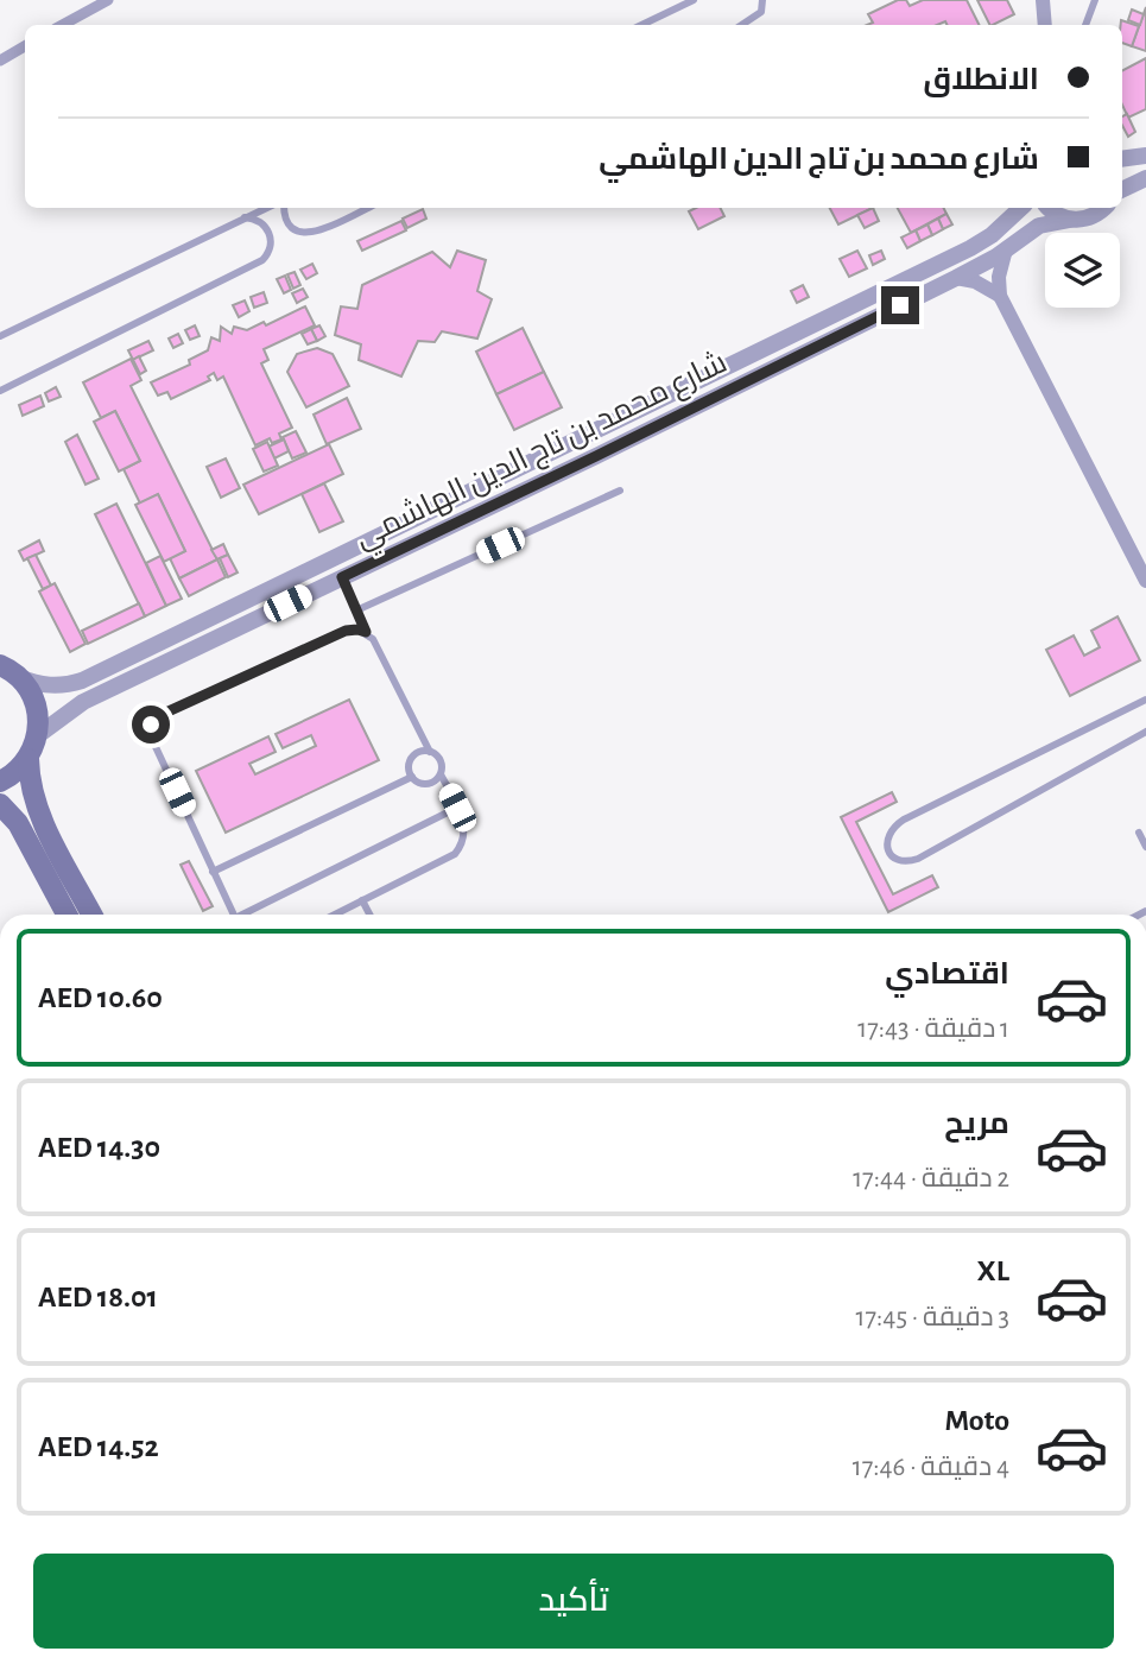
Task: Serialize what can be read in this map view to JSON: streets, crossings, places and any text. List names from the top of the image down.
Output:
{
  "streets": {
    "street": ["شارع محمد بن تاج الدين الهاشمي"]
  },
  "page": {
    "banner": ["الانطلاق", "شارع محمد بن تاج الدين الهاشمي"],
    "list": [
      {
        "name": "اقتصادي",
        "note": "1 دقيقة · 17:43",
        "value": "AED 10.60"
      },
      {
        "name": "مريح",
        "note": "2 دقيقة · 17:44",
        "value": "AED 14.30"
      },
      {
        "name": "XL",
        "note": "3 دقيقة · 17:45",
        "value": "AED 18.01"
      },
      {
        "name": "Moto",
        "note": "4 دقيقة · 17:46",
        "value": "AED 14.52"
      }
    ],
    "buttons": "تأكيد"
  }
}
